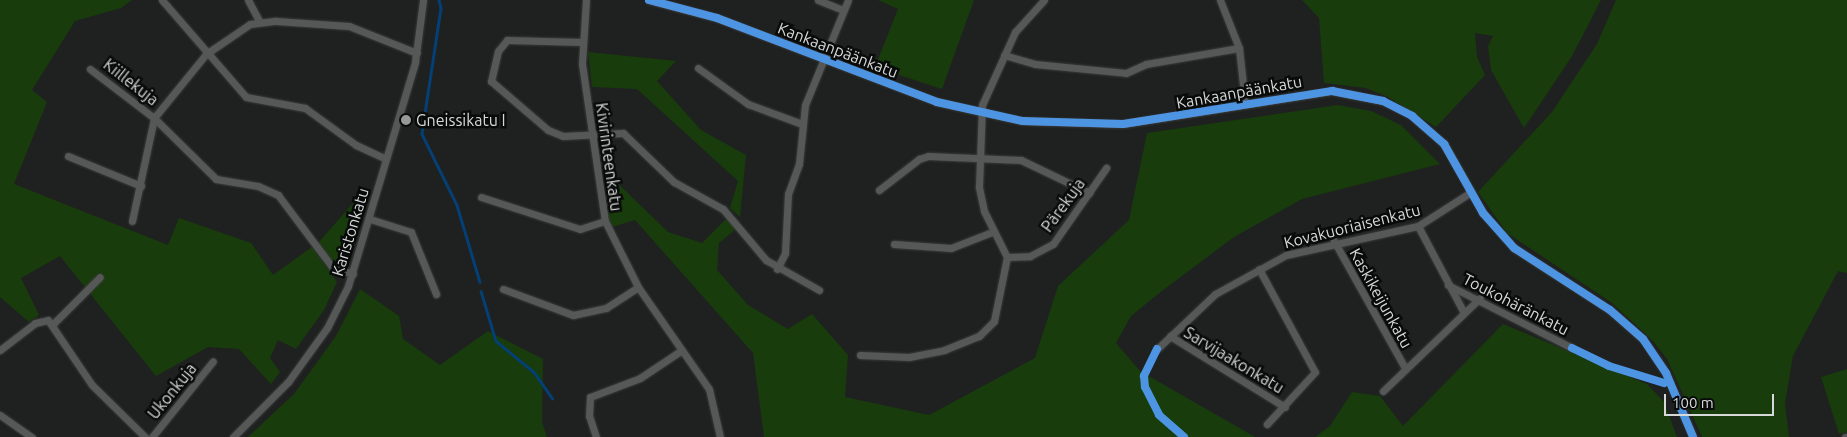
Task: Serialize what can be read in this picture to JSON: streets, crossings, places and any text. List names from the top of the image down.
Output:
{
  "streets": {
    "street": [
      "Kankaanpäänkatu",
      "Kiillekuja",
      "Kivirinteenkatu",
      "Pärekuja",
      "Kovakuoriaisenkatu",
      "Karistonkatu",
      "Kaskikeijunkatu",
      "Toukohäränkatu",
      "Sarvijaakonkatu",
      "Ukonkuja"
    ]
  },
  "crossings": [
    ["Kankaanpäänkatu", "Kovakuoriaisenkatu"],
    ["Kiillekuja", "Karistonkatu"],
    ["Kovakuoriaisenkatu", "Kaskikeijunkatu"],
    ["Kovakuoriaisenkatu", "Toukohäränkatu"],
    ["Kovakuoriaisenkatu", "Sarvijaakonkatu"],
    ["Kaskikeijunkatu", "Toukohäränkatu"]
  ],
  "places": ["Gneissikatu I"],
  "scale_bar": "100 m"
}
